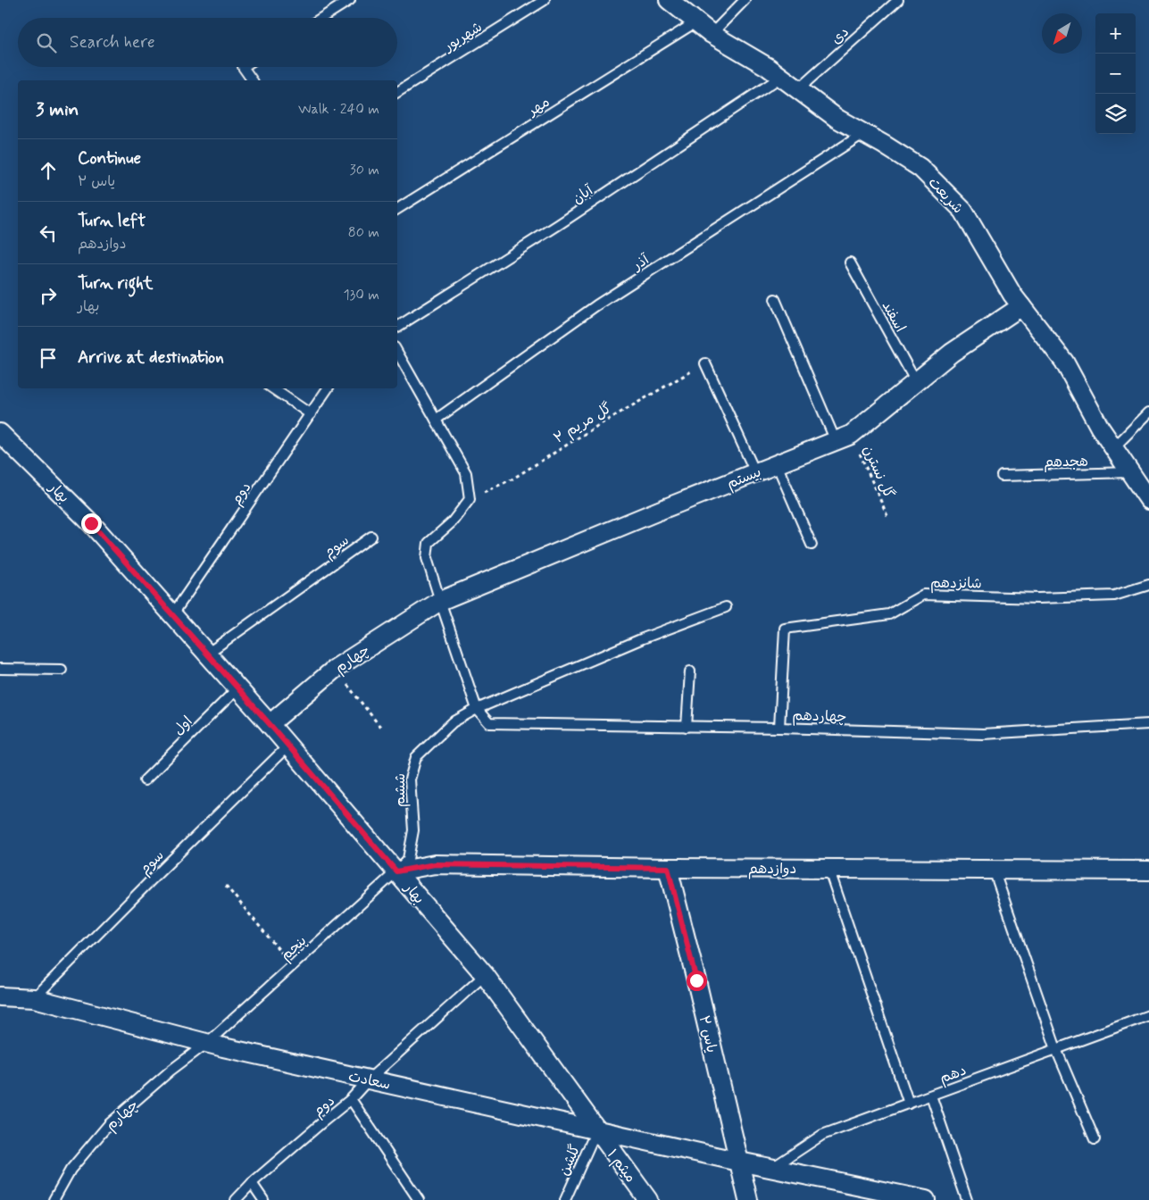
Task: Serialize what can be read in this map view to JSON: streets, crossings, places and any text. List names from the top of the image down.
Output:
{
  "streets": {
    "street": [
      "شریعت",
      "بیستم",
      "بهار",
      "چهارم",
      "دوازدهم",
      "یاس ۲",
      "سعادت",
      "میثم ۱"
    ],
    "lane": [
      "دی",
      "شهریور",
      "مهر",
      "آبان",
      "آذر",
      "اسفند",
      "هجدهم",
      "دوم",
      "سوم",
      "شانزدهم",
      "چهاردهم",
      "اول",
      "ششم",
      "پنجم",
      "دهم",
      "گلشن"
    ],
    "path": ["گل مریم ۲", "گل نسترن"]
  },
  "crossings": [
    ["دی", "شریعت"],
    ["مهر", "شریعت"],
    ["آبان", "شریعت"],
    ["شریعت", "آذر"],
    ["شریعت", "هجدهم"],
    ["شریعت", "بیستم"],
    ["اسفند", "بیستم"],
    ["گل نسترن", "بیستم"],
    ["بیستم", "چهارم"],
    ["بهار", "دوم"],
    ["بهار", "سوم"],
    ["بهار", "چهارم"],
    ["بهار", "اول"],
    ["بهار", "ششم"],
    ["بهار", "دوازدهم"],
    ["بهار", "پنجم"],
    ["بهار", "سعادت"],
    ["بهار", "گلشن"],
    ["بهار", "میثم ۱"],
    ["دوم", "سعادت"],
    ["سوم", "سعادت"],
    ["شانزدهم", "چهاردهم"],
    ["چهارم", "پنجم"],
    ["چهارم", "سعادت"],
    ["چهاردهم", "ششم"],
    ["ششم", "دوازدهم"],
    ["ششم", "پنجم"],
    ["دوازدهم", "پنجم"],
    ["دوازدهم", "یاس ۲"],
    ["پنجم", "سعادت"],
    ["یاس ۲", "سعادت"],
    ["دهم", "سعادت"],
    ["سعادت", "گلشن"],
    ["سعادت", "میثم ۱"],
    ["گلشن", "میثم ۱"]
  ],
  "north": "bottom left",
  "page": {
    "map_buttons": ["+", "−"],
    "search": "Search here",
    "heading": ["3 min", "Walk · 240 m"],
    "list": [
      ["Continue", "یاس ۲", "30 m"],
      ["Turn left", "دوازدهم", "80 m"],
      ["Turn right", "بهار", "130 m"],
      "Arrive at destination"
    ]
  }
}
